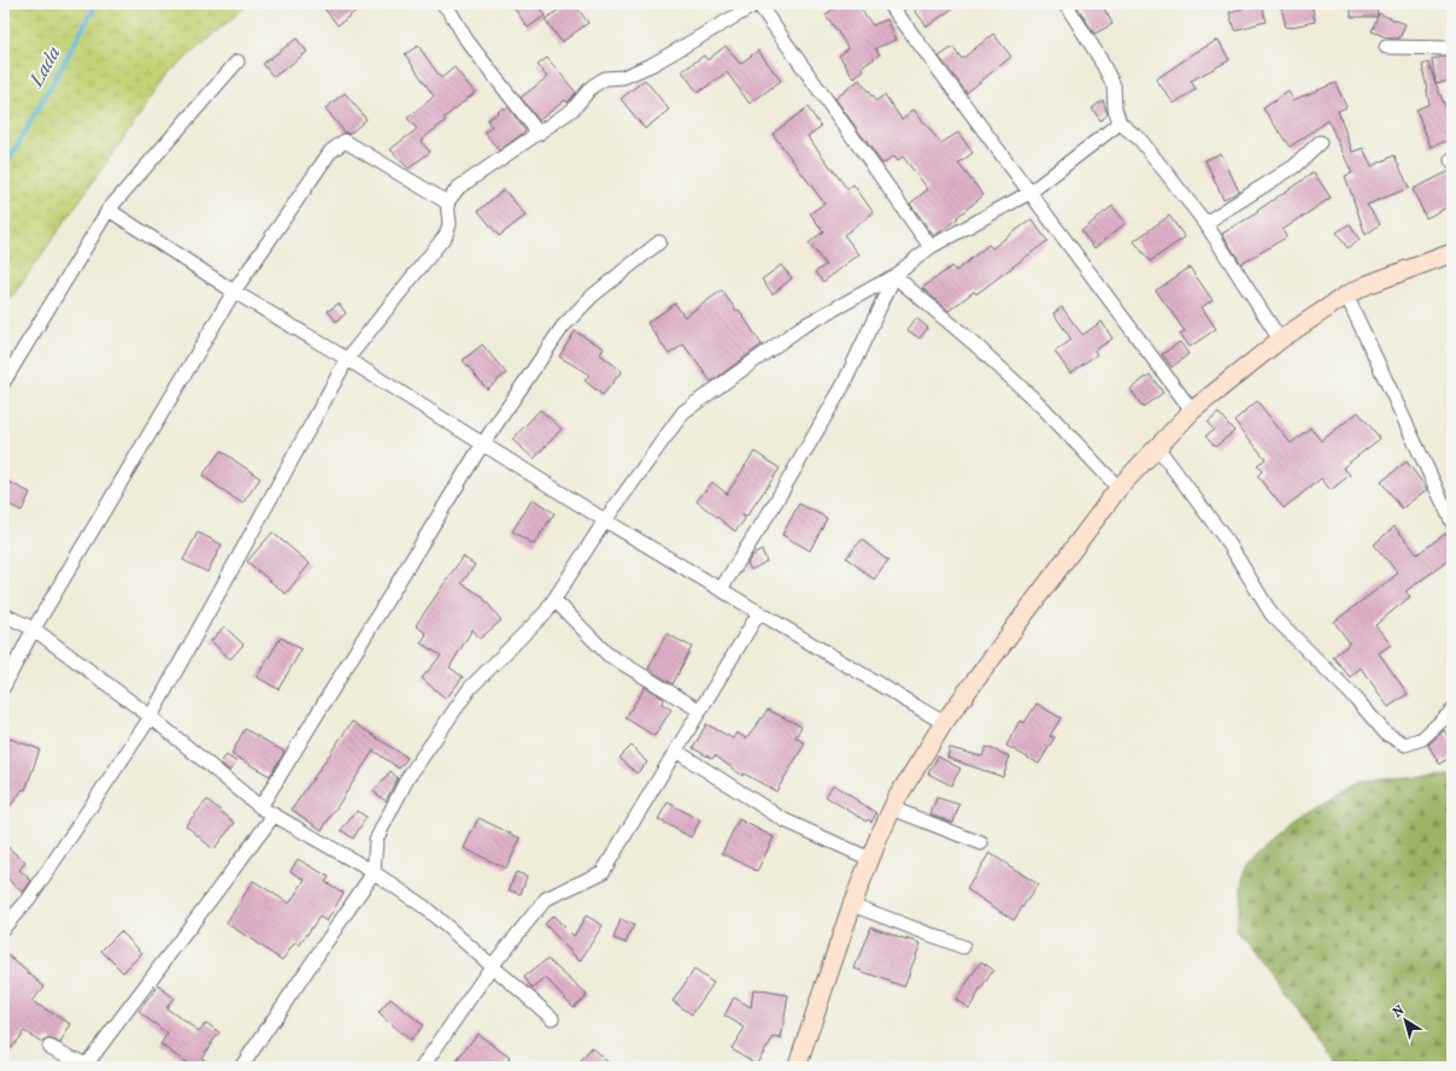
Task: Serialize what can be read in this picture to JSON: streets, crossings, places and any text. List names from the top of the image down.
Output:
{
  "water": ["Lada"],
  "north": "top left"
}
